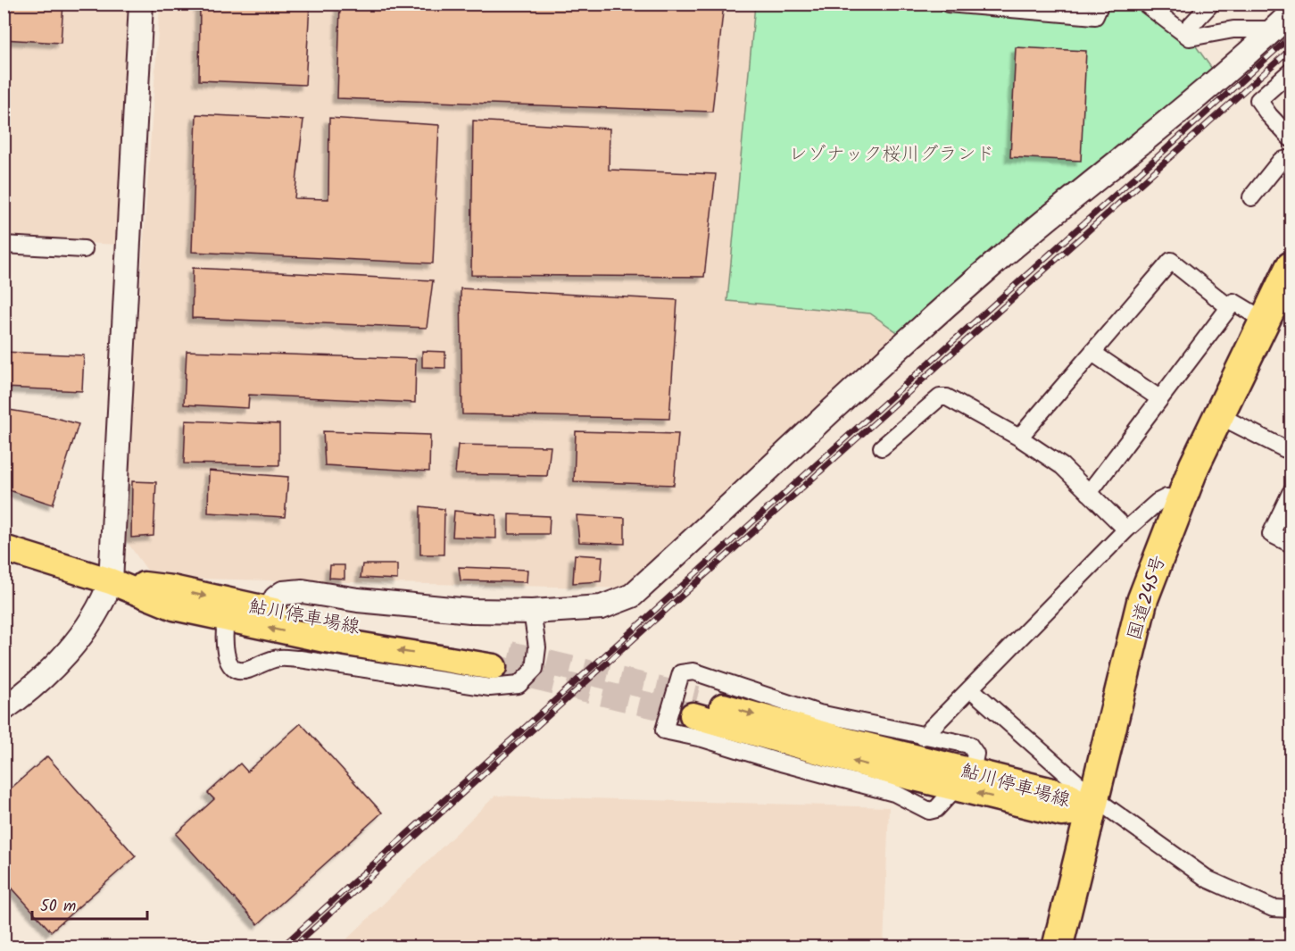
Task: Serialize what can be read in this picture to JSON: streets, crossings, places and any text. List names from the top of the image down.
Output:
{
  "streets": {
    "highway": ["国道245号"],
    "main road": ["鮎川停車場線"]
  },
  "crossings": [
    ["国道245号", "鮎川停車場線"]
  ],
  "parks": ["レゾナック桜川グランド"],
  "scale_bar": "50 m"
}
